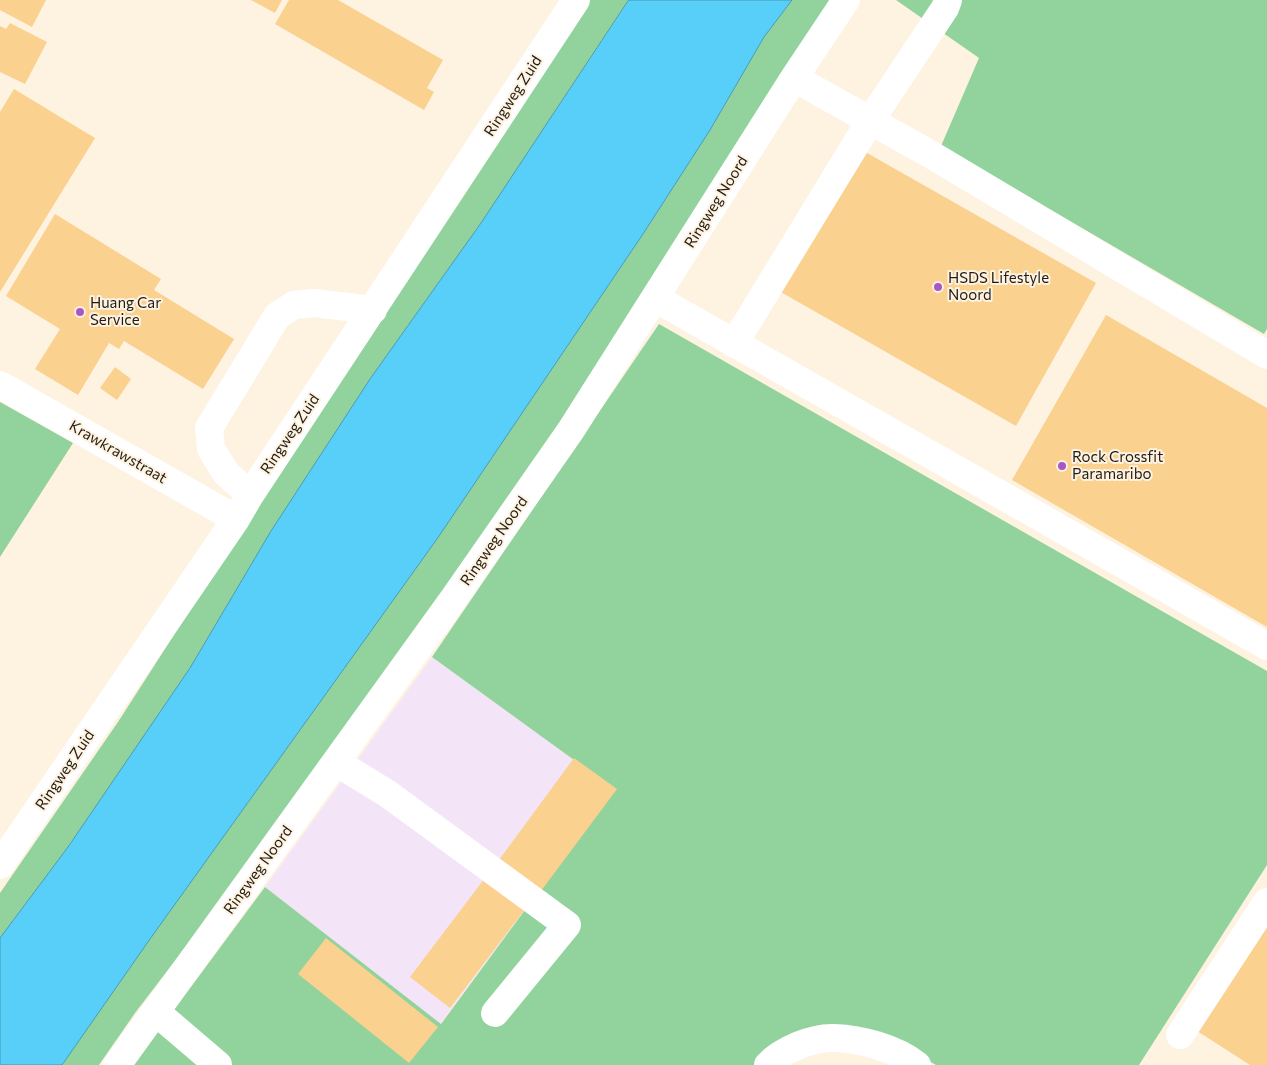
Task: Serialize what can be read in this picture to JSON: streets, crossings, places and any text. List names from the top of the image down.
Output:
{
  "streets": {
    "street": ["Ringweg Zuid", "Ringweg Noord", "Krawkrawstraat"]
  },
  "crossings": [
    ["Ringweg Zuid", "Krawkrawstraat"]
  ],
  "places": ["HSDS Lifestyle Noord", "Huang Car Service", "Rock Crossfit Paramaribo"]
}
